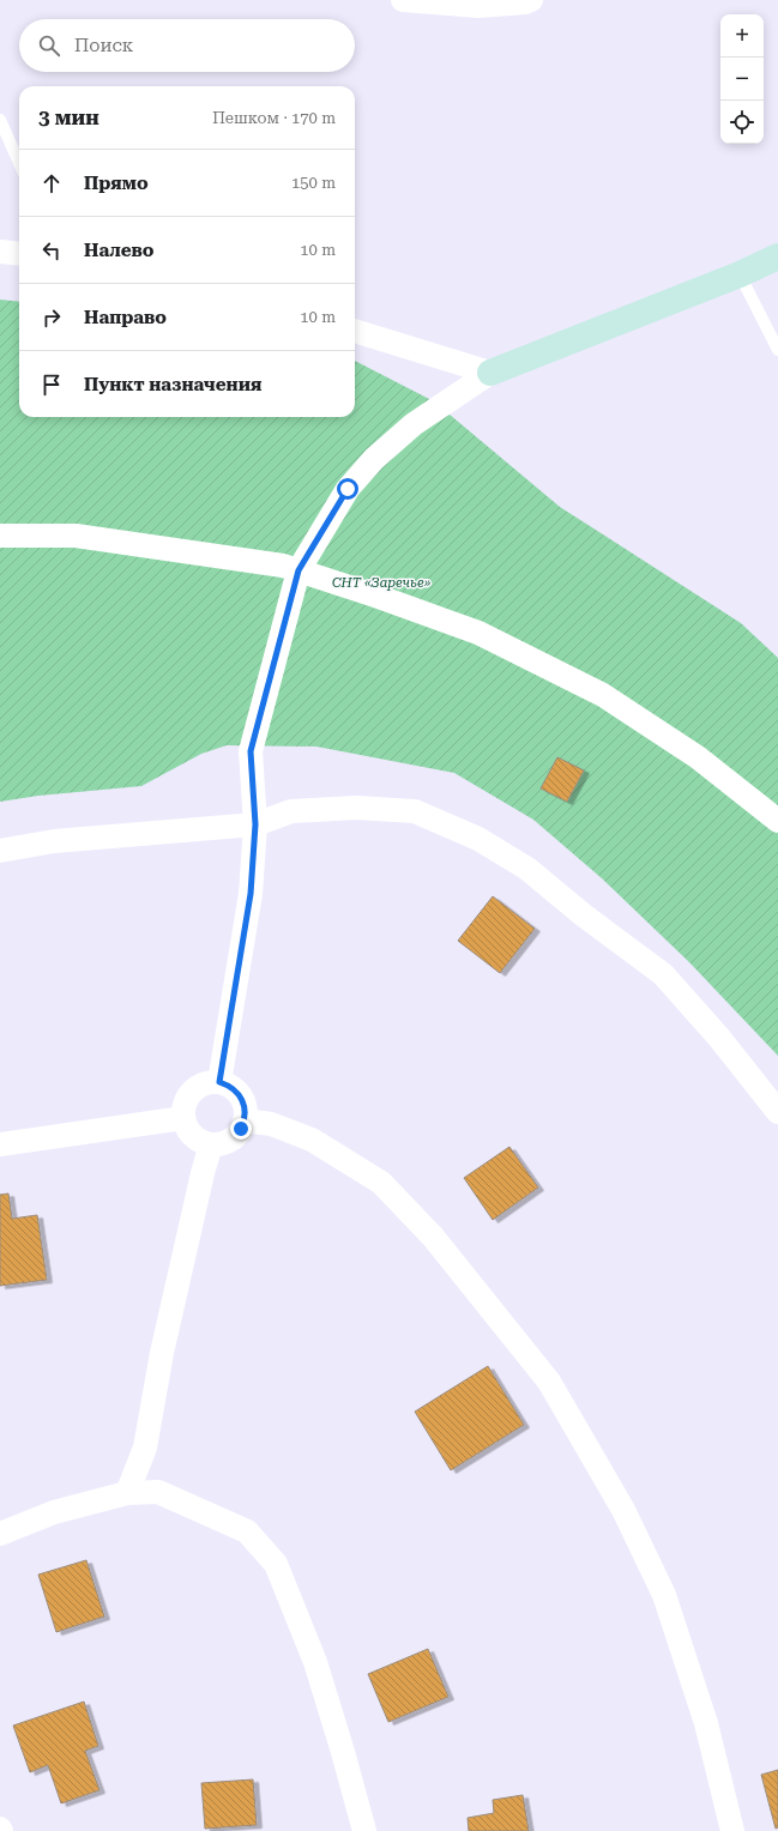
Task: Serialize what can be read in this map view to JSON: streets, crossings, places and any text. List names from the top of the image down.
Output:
{
  "parks": ["СНТ «Заречье»"],
  "page": {
    "map_buttons": ["+", "−"],
    "search": "Поиск",
    "heading": ["3 мин", "Пешком · 170 m"],
    "list": [
      ["Прямо", "150 m"],
      ["Налево", "10 m"],
      ["Направо", "10 m"],
      "Пункт назначения"
    ]
  }
}
